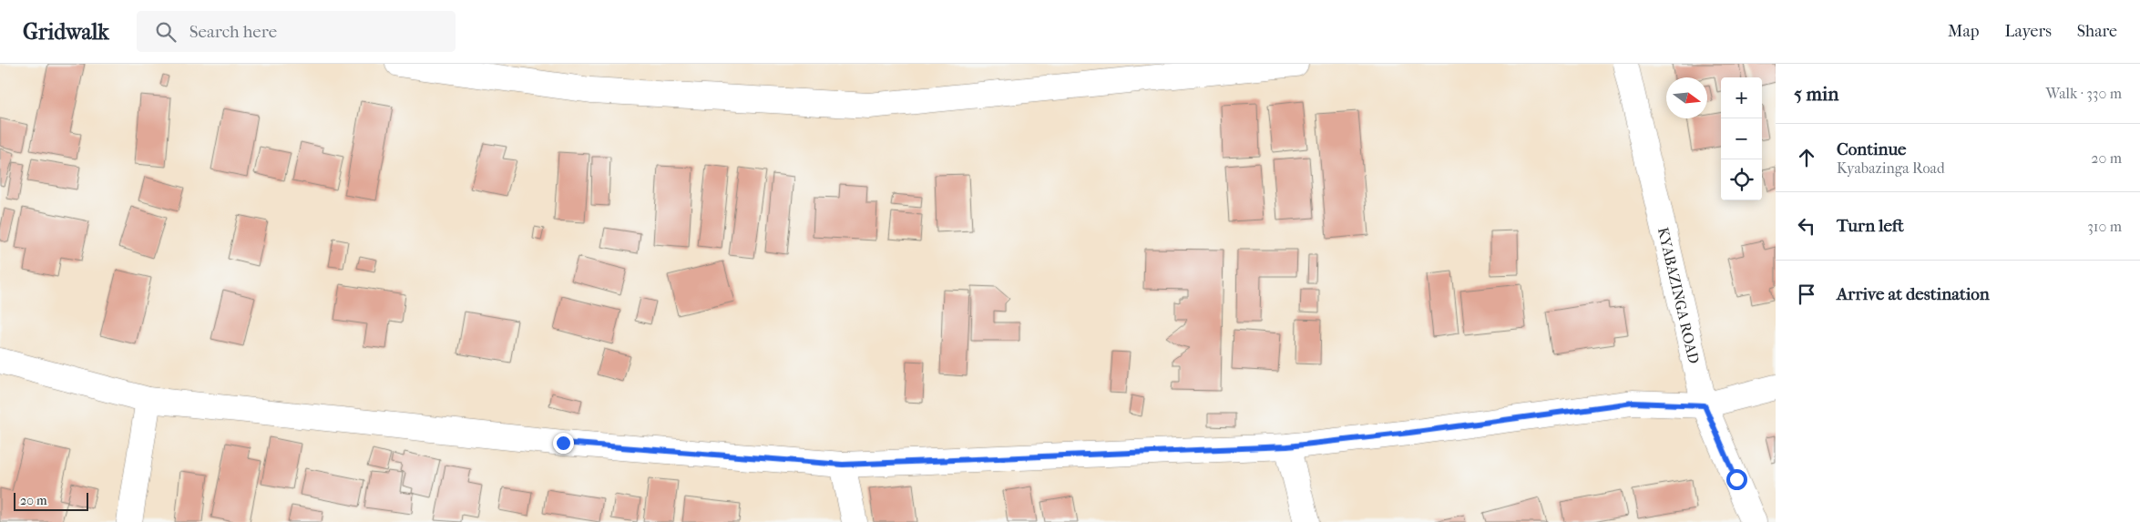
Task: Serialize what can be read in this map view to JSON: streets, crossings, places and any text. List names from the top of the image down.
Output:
{
  "streets": {
    "street": ["KYABAZINGA ROAD"]
  },
  "scale_bar": "20 m",
  "north": "right",
  "page": {
    "header": "Gridwalk",
    "search": "Search here",
    "nav": ["Map", "Layers", "Share"],
    "heading": ["5 min", "Walk · 330 m"],
    "map_buttons": ["+", "−"],
    "list": [
      ["Continue", "Kyabazinga Road", "20 m"],
      ["Turn left", "310 m"],
      "Arrive at destination"
    ],
    "scale": "20 m"
  }
}
